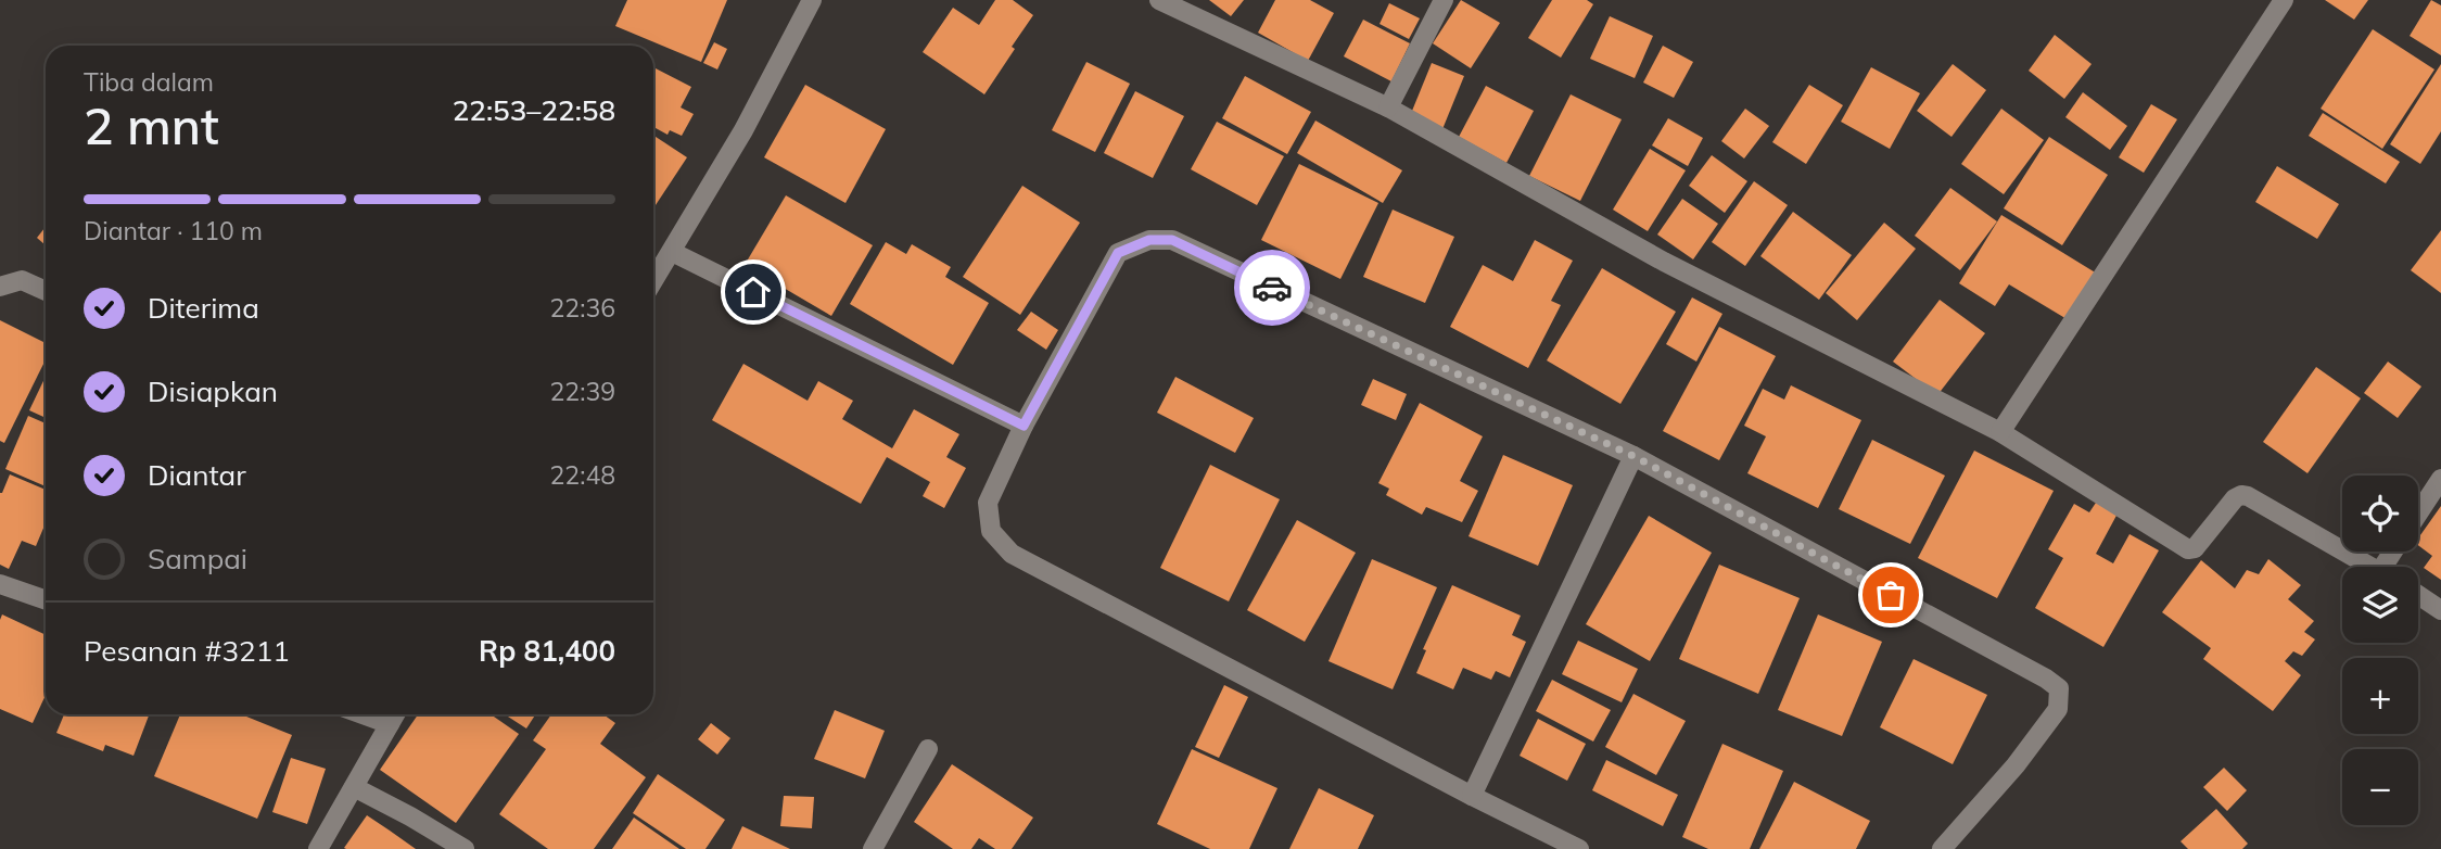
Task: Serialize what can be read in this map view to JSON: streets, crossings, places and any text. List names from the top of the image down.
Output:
{
  "page": {
    "heading": ["2 mnt", "Tiba dalam", "22:53–22:58"],
    "panel": ["Pesanan #3211", "Rp 81,400"],
    "bar": "Diantar · 110 m",
    "list": [
      ["Diterima", "22:36"],
      ["Disiapkan", "22:39"],
      ["Diantar", "22:48"],
      "Sampai"
    ],
    "map_buttons": ["+", "−"]
  }
}
